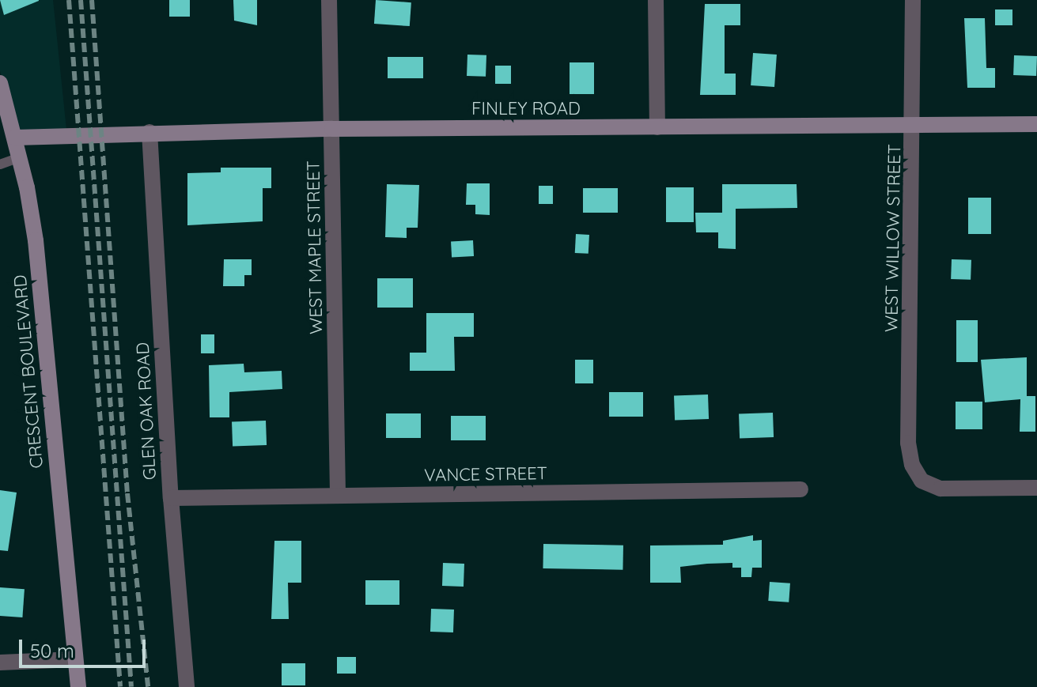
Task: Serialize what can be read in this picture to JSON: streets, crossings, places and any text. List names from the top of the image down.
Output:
{
  "streets": {
    "main road": ["FINLEY ROAD", "CRESCENT BOULEVARD"],
    "street": [
      "WEST WILLOW STREET",
      "WEST MAPLE STREET",
      "GLEN OAK ROAD",
      "VANCE STREET"
    ]
  },
  "crossings": [
    ["FINLEY ROAD", "WEST WILLOW STREET"],
    ["FINLEY ROAD", "WEST MAPLE STREET"],
    ["FINLEY ROAD", "CRESCENT BOULEVARD"],
    ["FINLEY ROAD", "GLEN OAK ROAD"],
    ["WEST MAPLE STREET", "VANCE STREET"],
    ["GLEN OAK ROAD", "VANCE STREET"]
  ],
  "scale_bar": "50 m"
}
